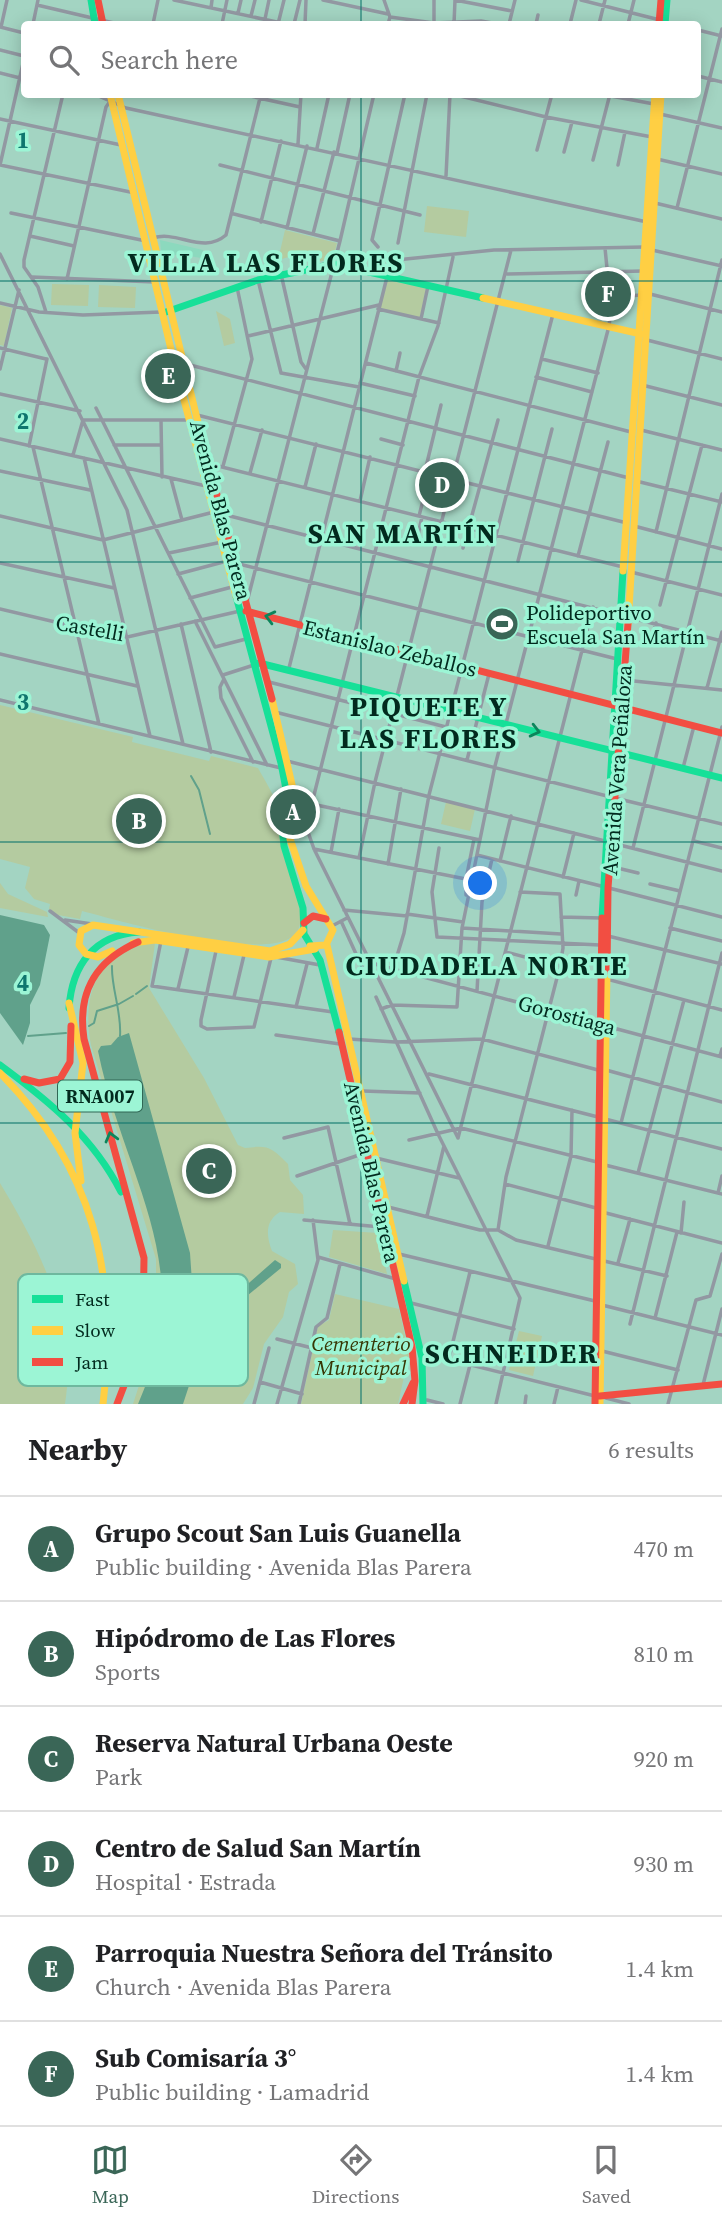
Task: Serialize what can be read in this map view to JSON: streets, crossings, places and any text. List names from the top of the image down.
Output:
{
  "streets": {
    "main road": [
      "Avenida Blas Parera",
      "Estanislao Zeballos",
      "Avenida Vera Peñaloza",
      "RNA007"
    ],
    "street": ["Castelli", "Gorostiaga"]
  },
  "crossings": [
    ["Avenida Blas Parera", "Estanislao Zeballos"],
    ["Castelli", "Estanislao Zeballos"],
    ["Estanislao Zeballos", "Avenida Vera Peñaloza"],
    ["Avenida Vera Peñaloza", "Gorostiaga"]
  ],
  "districts": [
    "VILLA LAS FLORES",
    "SAN MARTÍN",
    "PIQUETE Y LAS FLORES",
    "CIUDADELA NORTE",
    "SCHNEIDER"
  ],
  "parks": ["Cementerio Municipal"],
  "places": {
    "sports": ["Polideportivo Escuela San Martín"]
  },
  "legend": ["Fast", "Slow", "Jam"],
  "page": {
    "search": "Search here",
    "pins": [
      "F",
      "E",
      "D",
      "A",
      "B",
      "C"
    ],
    "heading": ["Nearby", "6 results"],
    "list": [
      {
        "mark": "A",
        "name": "Grupo Scout San Luis Guanella",
        "note": "Public building · Avenida Blas Parera",
        "value": "470 m"
      },
      {
        "mark": "B",
        "name": "Hipódromo de Las Flores",
        "note": "Sports",
        "value": "810 m"
      },
      {
        "mark": "C",
        "name": "Reserva Natural Urbana Oeste",
        "note": "Park",
        "value": "920 m"
      },
      {
        "mark": "D",
        "name": "Centro de Salud San Martín",
        "note": "Hospital · Estrada",
        "value": "930 m"
      },
      {
        "mark": "E",
        "name": "Parroquia Nuestra Señora del Tránsito",
        "note": "Church · Avenida Blas Parera",
        "value": "1.4 km"
      },
      {
        "mark": "F",
        "name": "Sub Comisaría 3°",
        "note": "Public building · Lamadrid",
        "value": "1.4 km"
      }
    ],
    "nav": ["Map", "Directions", "Saved"]
  },
  "grid": {
    "rows": [
      "1",
      "2",
      "3",
      "4"
    ]
  }
}
